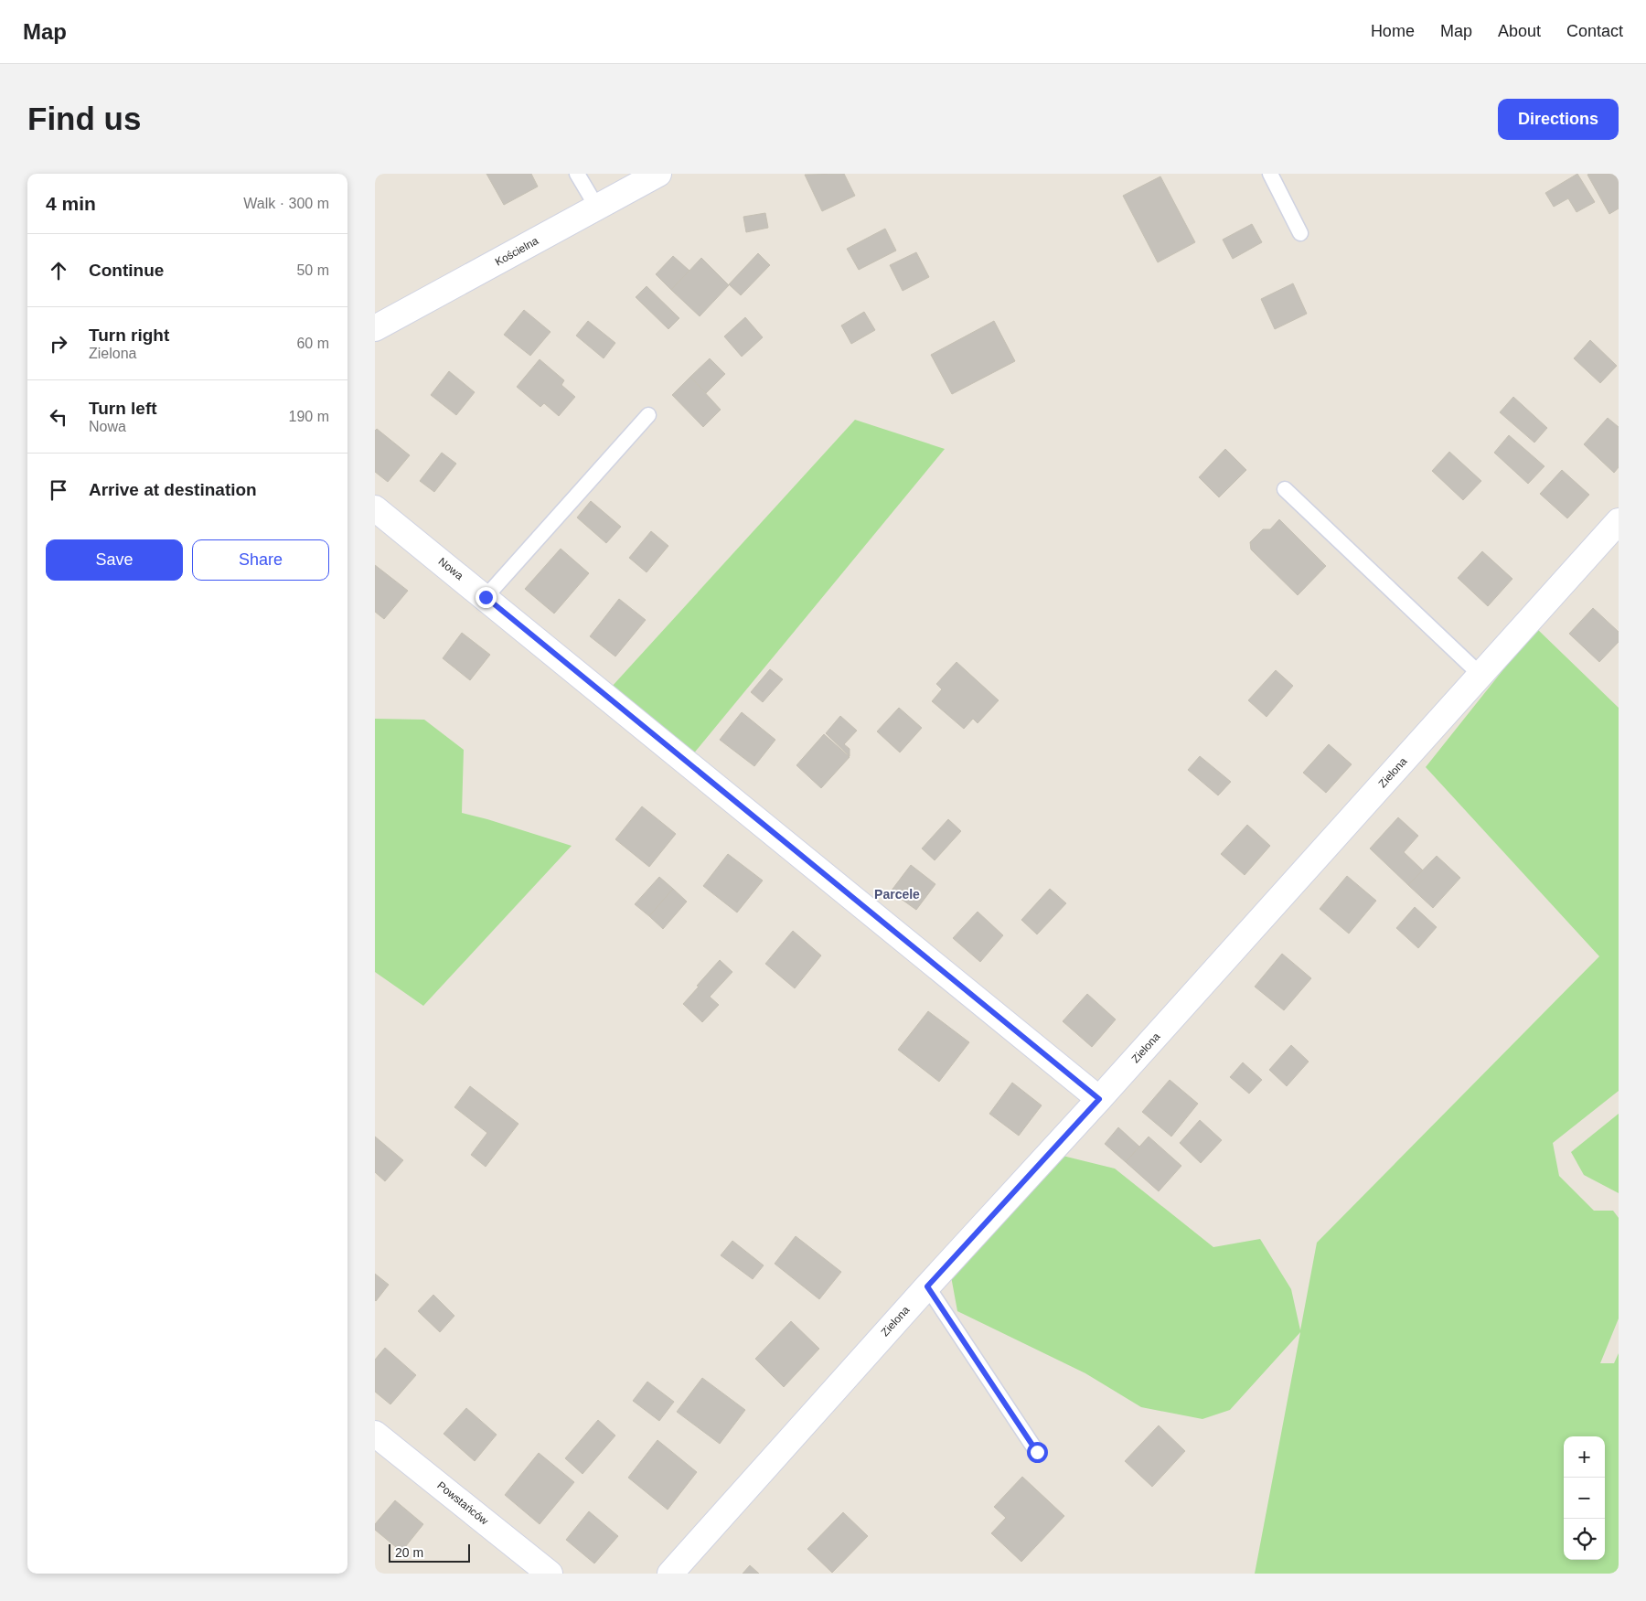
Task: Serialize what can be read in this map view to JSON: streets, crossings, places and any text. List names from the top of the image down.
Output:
{
  "streets": {
    "street": [
      "Kościelna",
      "Nowa",
      "Zielona",
      "Powstańców"
    ]
  },
  "crossings": [
    ["Nowa", "Zielona"]
  ],
  "districts": ["Parcele"],
  "scale_bar": "20 m",
  "page": {
    "header": "Map",
    "nav": [
      "Home",
      "Map",
      "About",
      "Contact"
    ],
    "buttons": [
      "Directions",
      ["Save", "Share"]
    ],
    "title": "Find us",
    "heading": ["4 min", "Walk · 300 m"],
    "list": [
      ["Continue", "50 m"],
      ["Turn right", "Zielona", "60 m"],
      ["Turn left", "Nowa", "190 m"],
      "Arrive at destination"
    ],
    "map_buttons": ["+", "−"],
    "scale": "20 m"
  }
}
